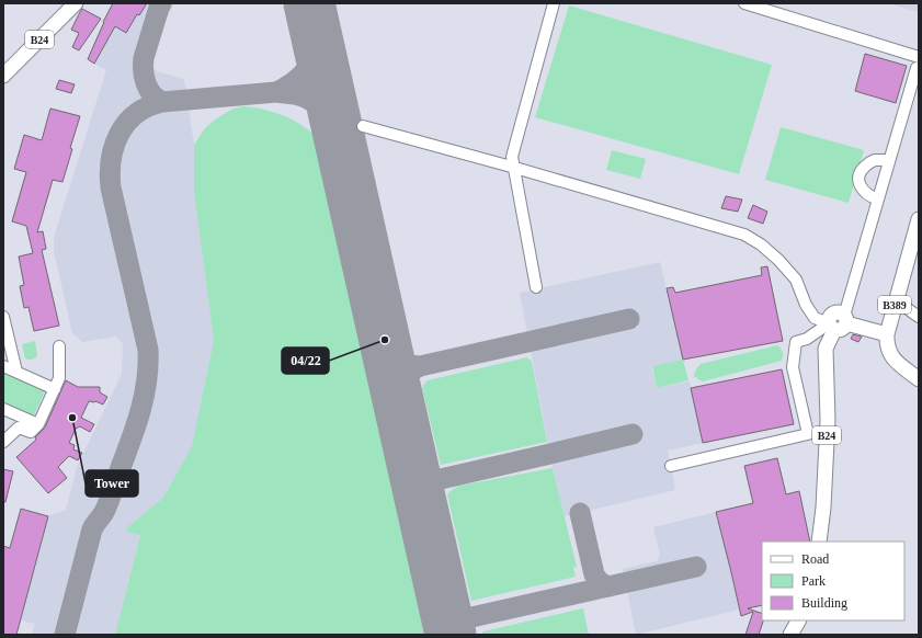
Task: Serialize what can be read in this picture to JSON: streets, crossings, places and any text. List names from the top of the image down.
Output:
{
  "streets": {
    "main road": ["B24", "B389"]
  },
  "places": ["04/22", "Tower"],
  "legend": ["Road", "Park", "Building"]
}
